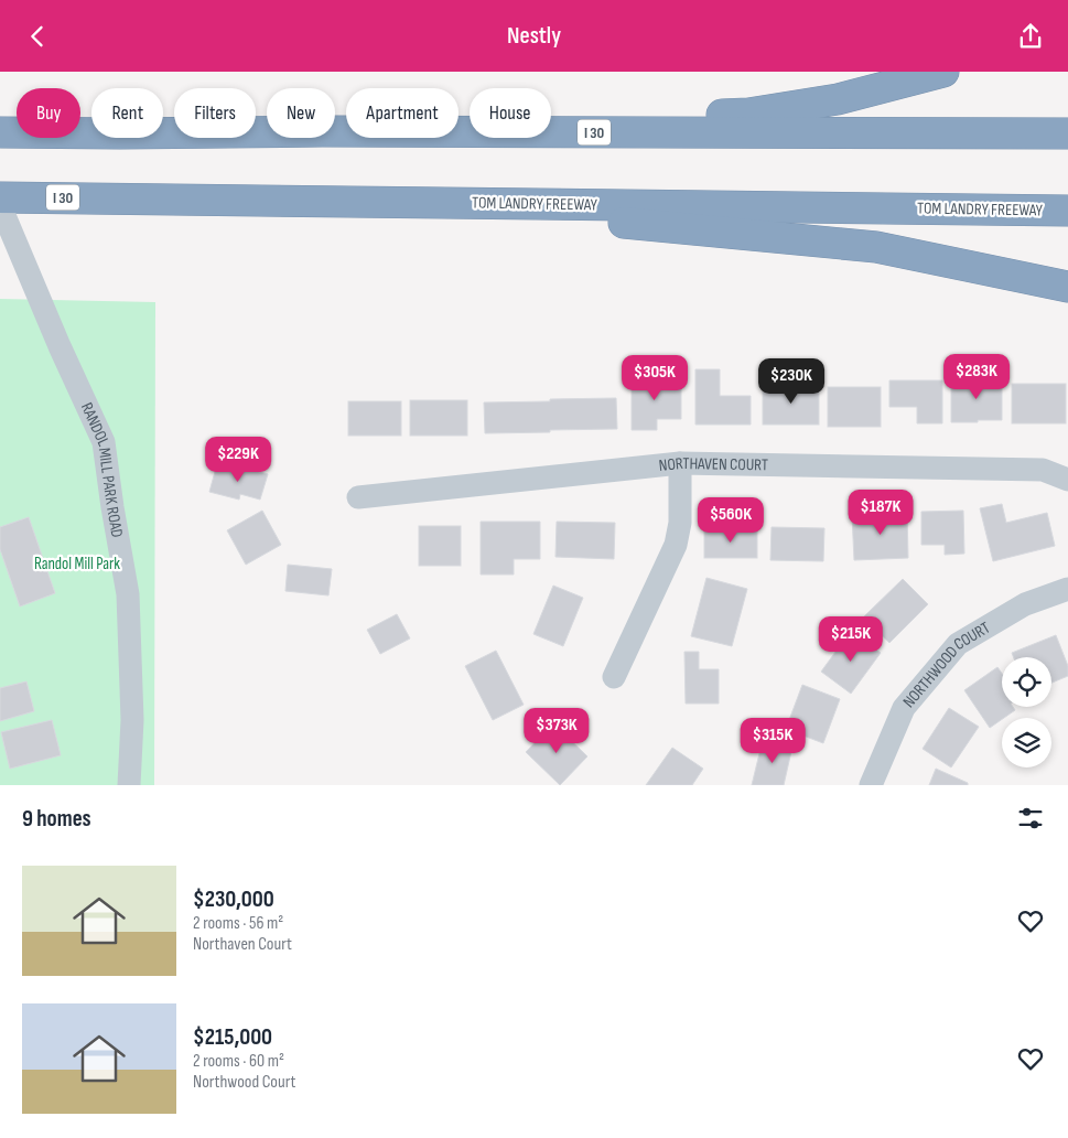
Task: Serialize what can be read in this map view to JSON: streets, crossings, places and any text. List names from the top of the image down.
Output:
{
  "streets": {
    "highway": ["I 30", "TOM LANDRY FREEWAY"],
    "street": ["NORTHAVEN COURT", "RANDOL MILL PARK ROAD", "NORTHWOOD COURT"]
  },
  "parks": ["Randol Mill Park"],
  "page": {
    "header": "Nestly",
    "chip": [
      "Buy",
      "Rent",
      "Filters",
      "New",
      "Apartment",
      "House"
    ],
    "price": [
      "$283K",
      "$305K",
      "$230K",
      "$229K",
      "$187K",
      "$560K",
      "$215K",
      "$373K",
      "$315K"
    ],
    "heading": "9 homes",
    "list": [
      {
        "name": "$230,000",
        "note": "2 rooms · 56 m² · Northaven Court"
      },
      {
        "name": "$215,000",
        "note": "2 rooms · 60 m² · Northwood Court"
      }
    ]
  }
}
